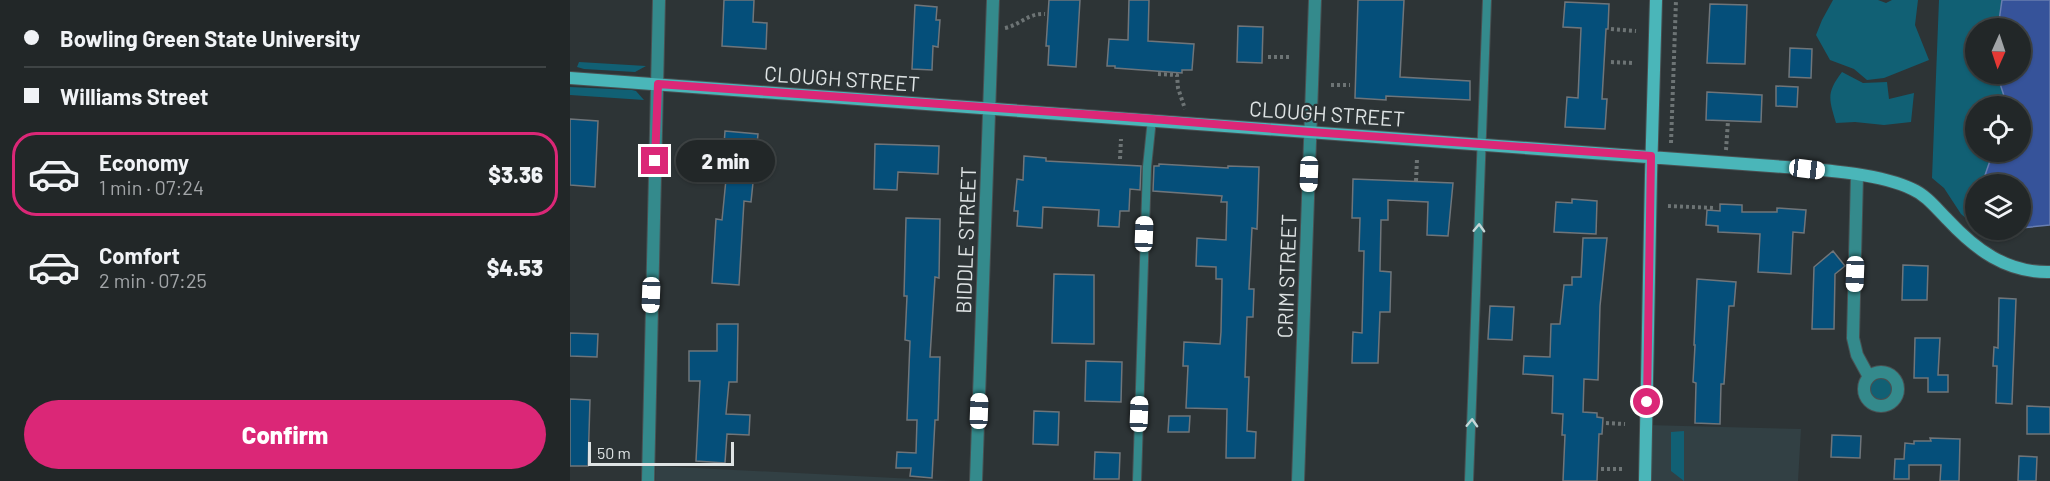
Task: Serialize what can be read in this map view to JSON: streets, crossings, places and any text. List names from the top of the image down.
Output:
{
  "streets": {
    "street": ["CLOUGH STREET", "BIDDLE STREET", "CRIM STREET"]
  },
  "crossings": [
    ["CLOUGH STREET", "BIDDLE STREET"],
    ["CLOUGH STREET", "CRIM STREET"]
  ],
  "scale_bar": "50 m",
  "north": "bottom",
  "page": {
    "banner": ["Bowling Green State University", "Williams Street"],
    "list": [
      {
        "name": "Economy",
        "note": "1 min · 07:24",
        "value": "$3.36"
      },
      {
        "name": "Comfort",
        "note": "2 min · 07:25",
        "value": "$4.53"
      }
    ],
    "bubble": "2 min",
    "buttons": "Confirm",
    "scale": "50 m"
  }
}
